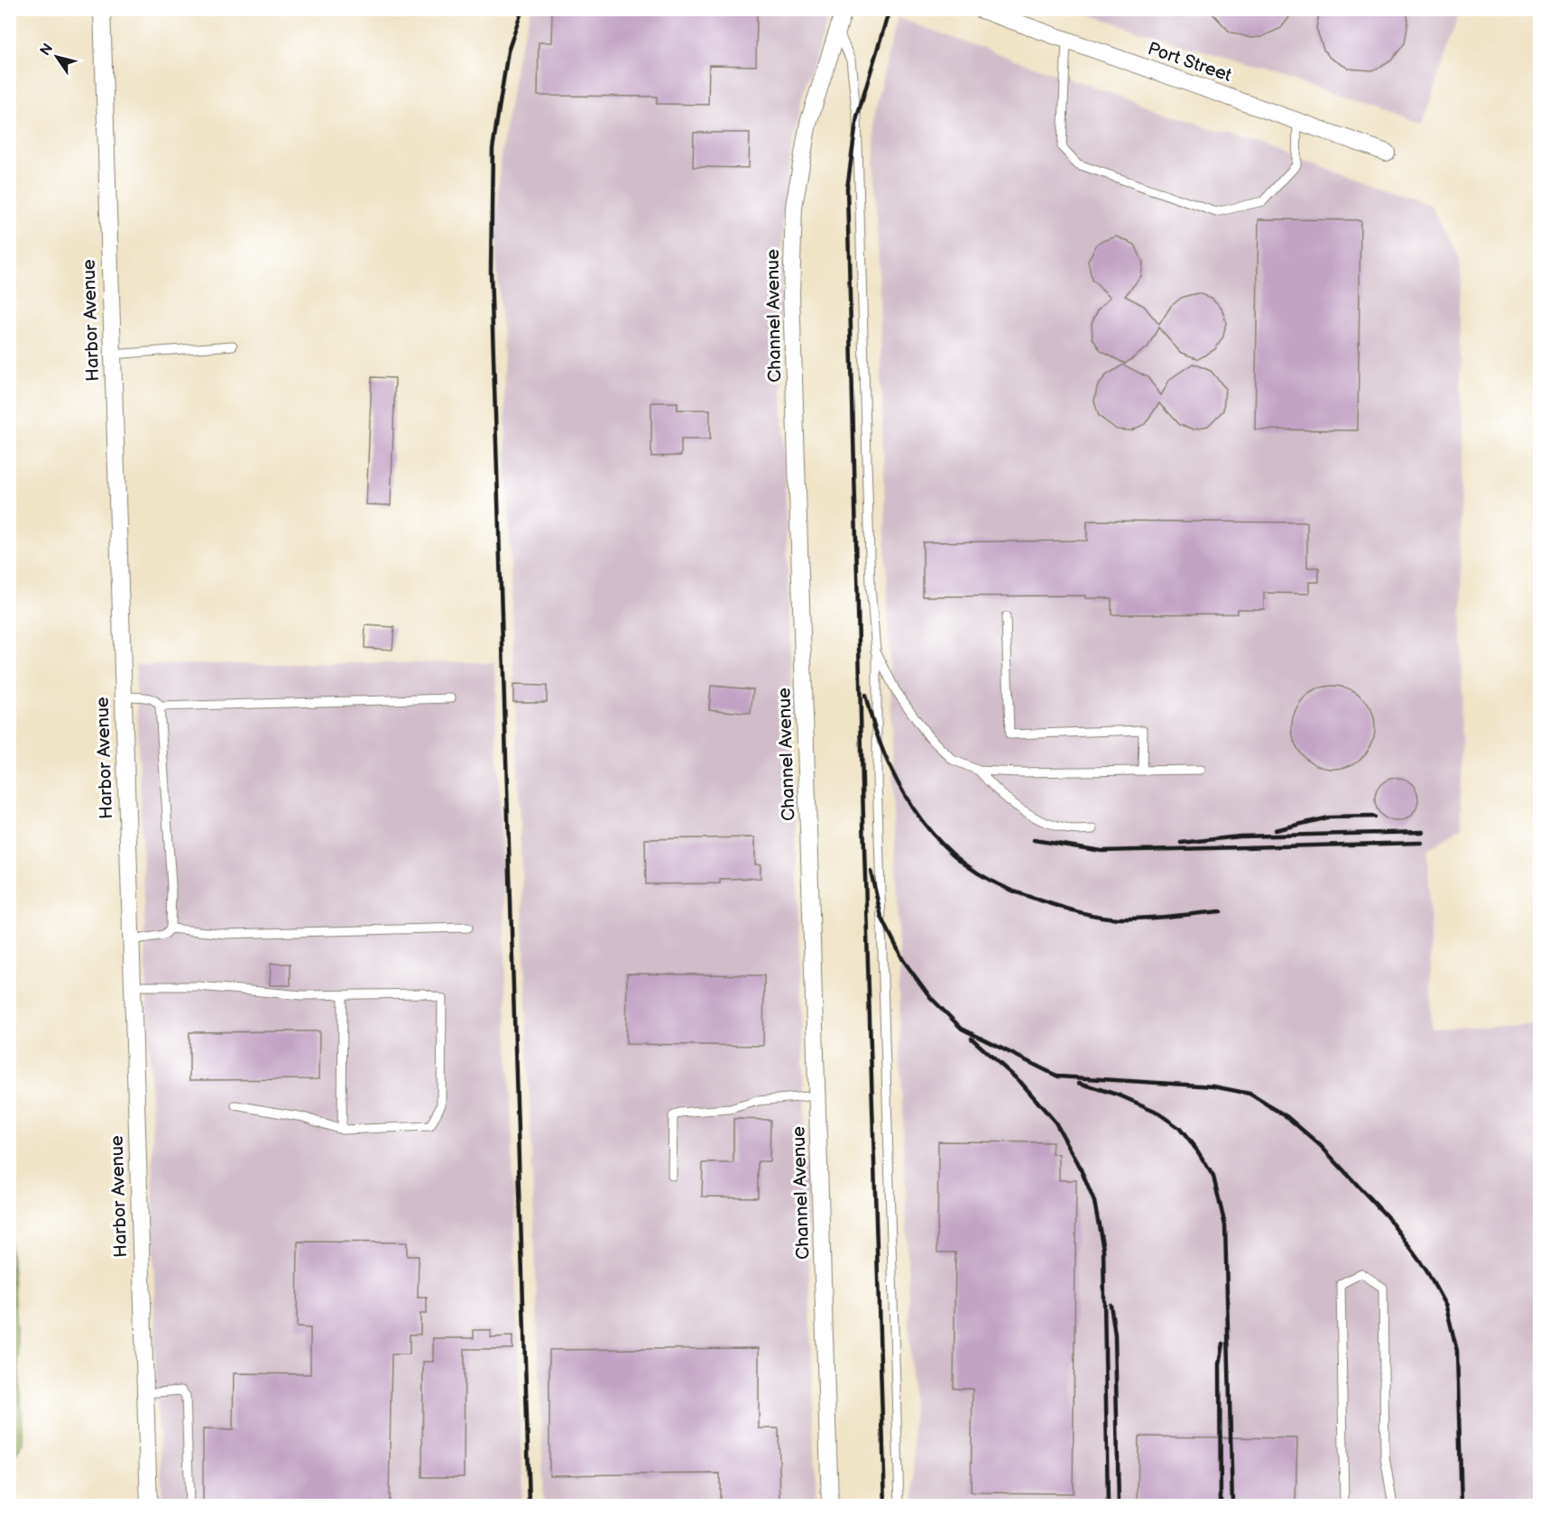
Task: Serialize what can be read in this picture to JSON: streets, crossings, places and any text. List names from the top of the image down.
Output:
{
  "streets": {
    "street": ["Port Street", "Channel Avenue", "Harbor Avenue"]
  },
  "north": "top left"
}
